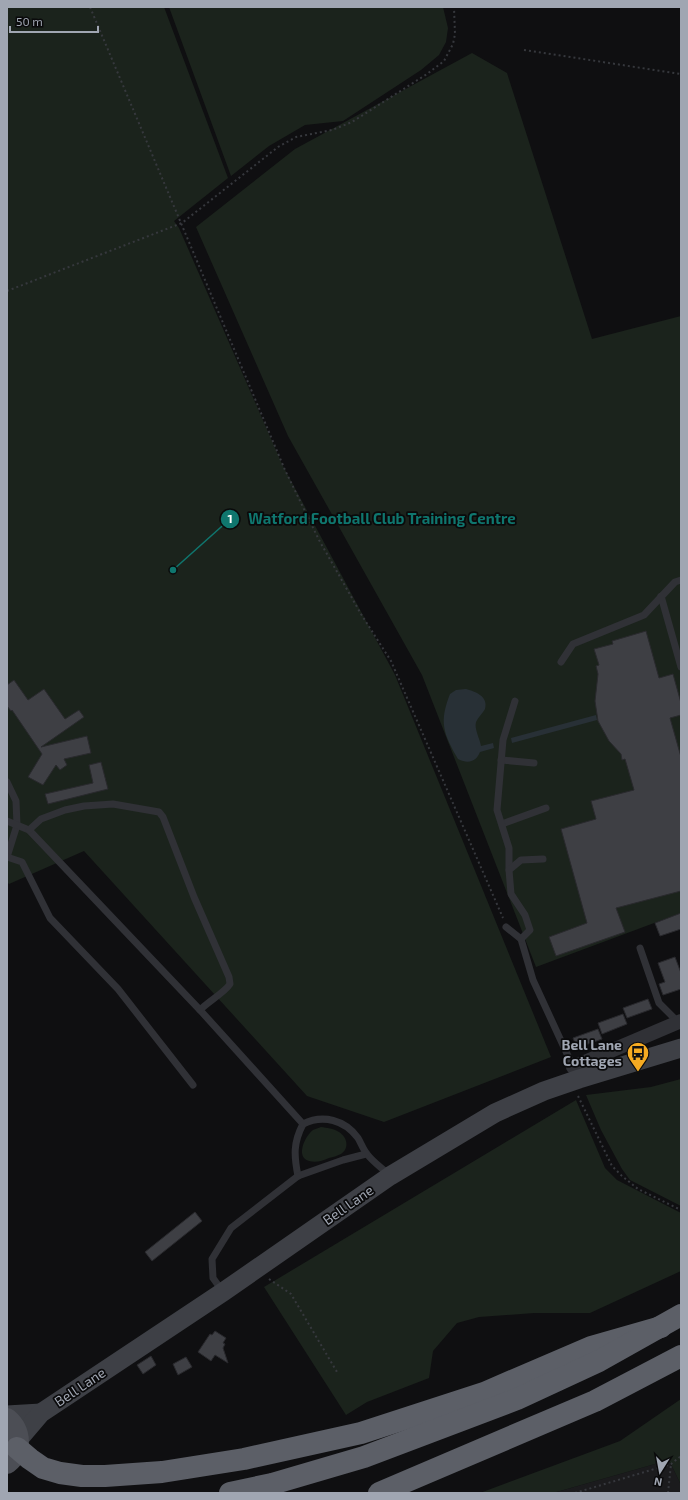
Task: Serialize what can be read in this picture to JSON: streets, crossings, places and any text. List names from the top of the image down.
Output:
{
  "streets": {
    "main road": ["Bell Lane"]
  },
  "places": {
    "other": ["Watford Football Club Training Centre"],
    "bus stop": ["Bell Lane Cottages"]
  },
  "scale_bar": "50 m",
  "north": "bottom"
}
